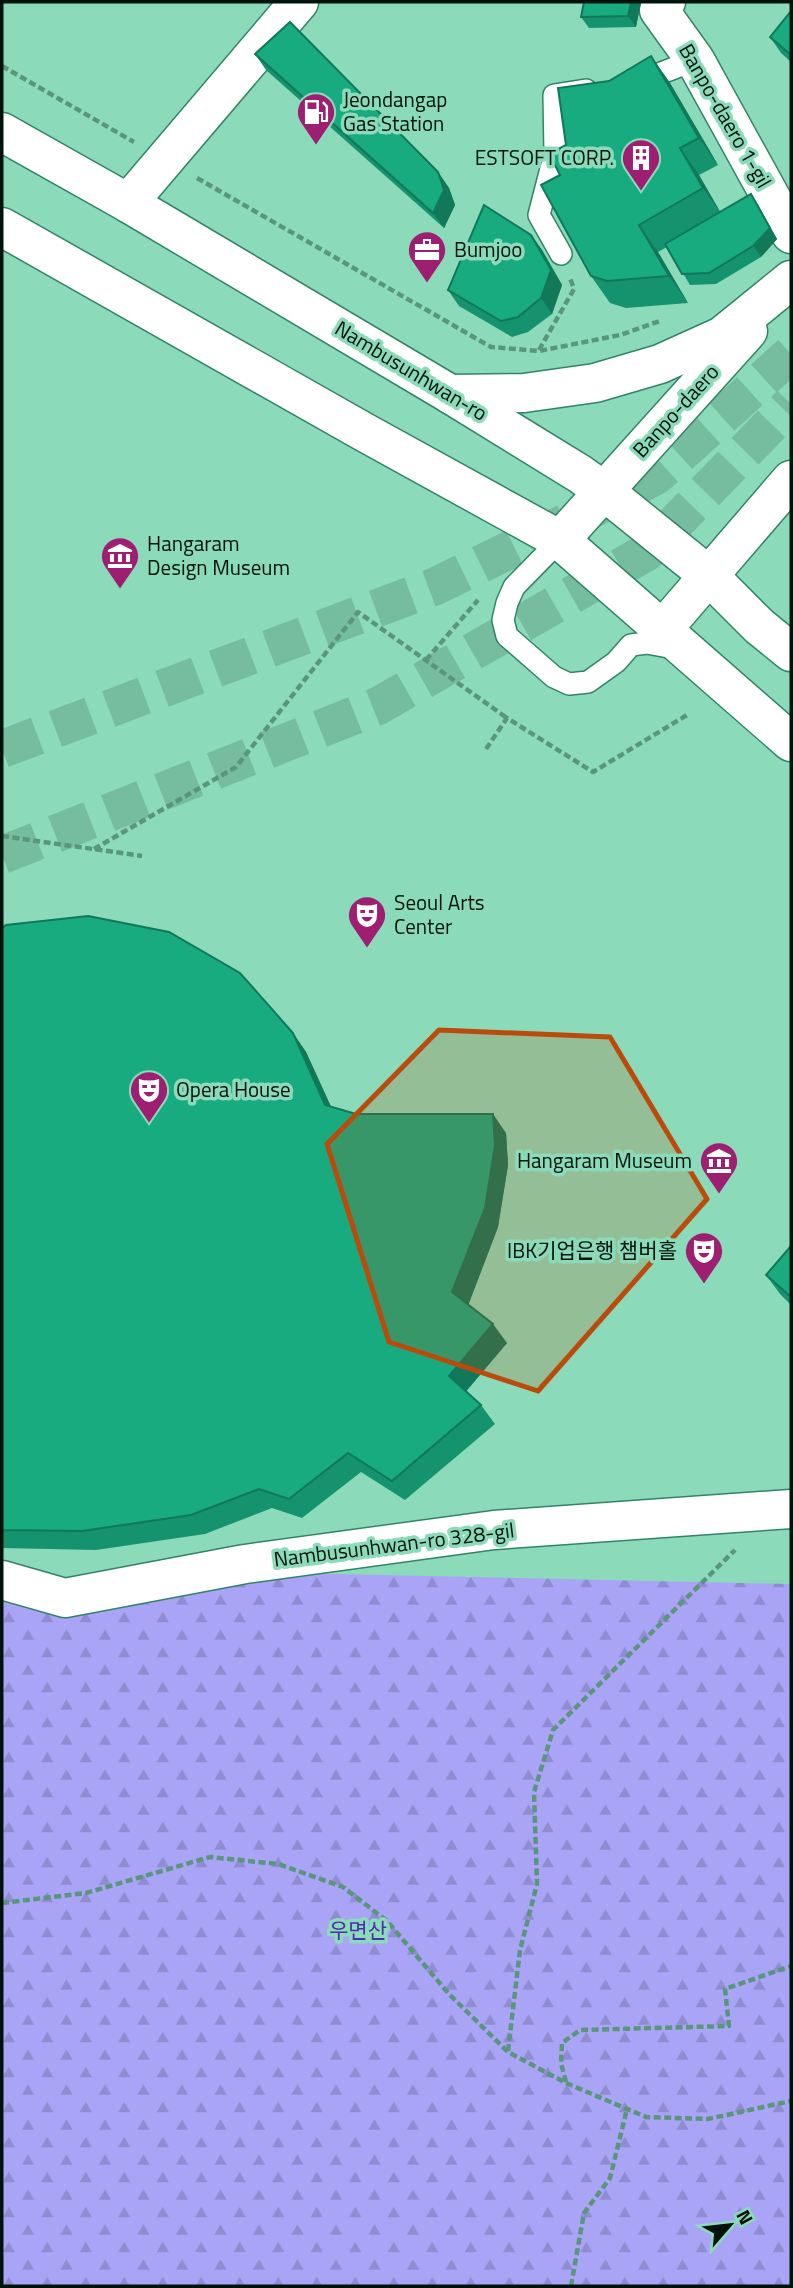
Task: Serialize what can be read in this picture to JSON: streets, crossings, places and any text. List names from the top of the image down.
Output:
{
  "streets": {
    "main road": [
      "Banpo-daero 1-gil",
      "Nambusunhwan-ro",
      "Banpo-daero",
      "Nambusunhwan-ro 328-gil"
    ]
  },
  "crossings": [
    ["Nambusunhwan-ro", "Banpo-daero"]
  ],
  "parks": ["우면산"],
  "places": {
    "fuel station": ["Jeondangap Gas Station"],
    "building": ["ESTSOFT CORP."],
    "office": ["Bumjoo"],
    "museum": ["Hangaram Design Museum", "Hangaram Museum"],
    "theatre": ["Seoul Arts Center", "Opera House", "IBK기업은행 챔버홀"]
  },
  "north": "top right"
}
